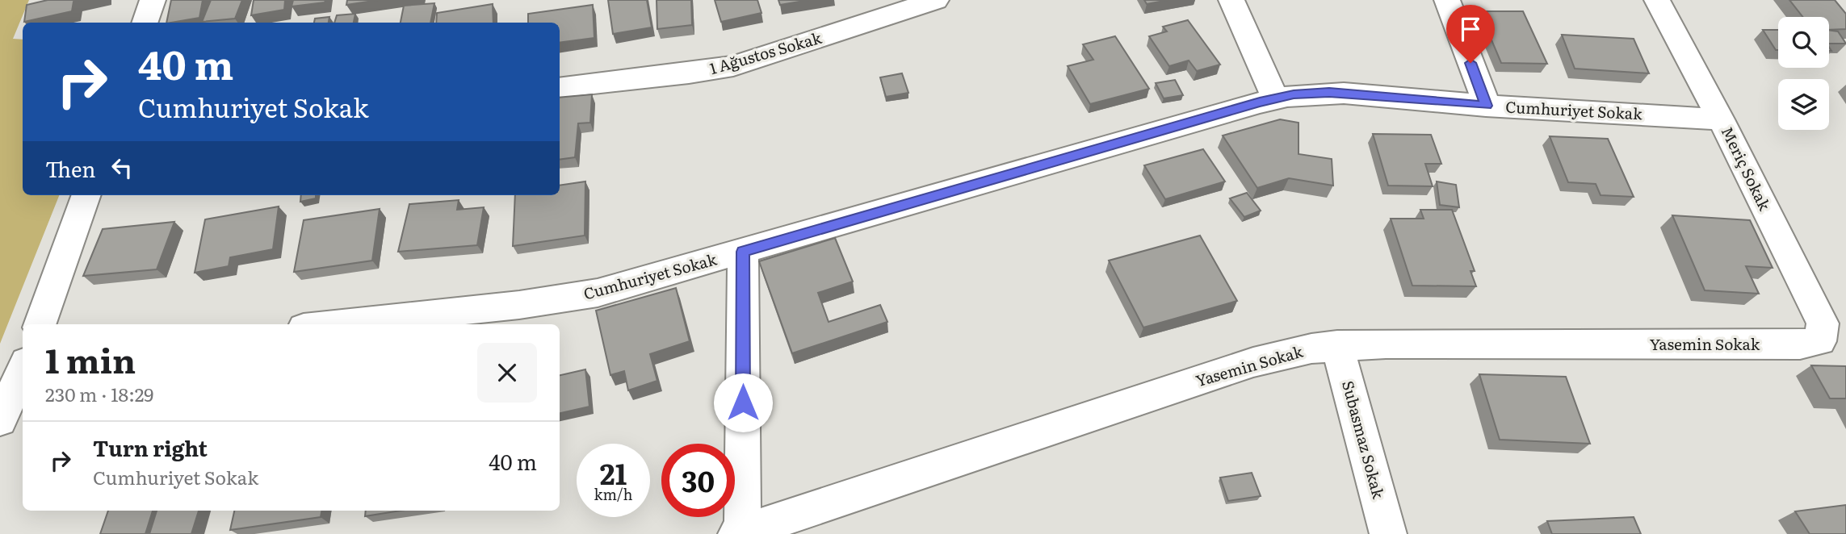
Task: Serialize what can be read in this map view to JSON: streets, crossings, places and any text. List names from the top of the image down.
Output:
{
  "streets": {
    "street": [
      "1 Ağustos Sokak",
      "Cumhuriyet Sokak",
      "Meriç Sokak",
      "Yasemin Sokak",
      "Subasmaz Sokak"
    ]
  },
  "crossings": [
    ["Cumhuriyet Sokak", "Meriç Sokak"],
    ["Meriç Sokak", "Yasemin Sokak"],
    ["Yasemin Sokak", "Subasmaz Sokak"]
  ],
  "page": {
    "turn": ["40 m", "Cumhuriyet Sokak"],
    "then": "Then",
    "heading": ["1 min", "230 m · 18:29"],
    "list": [
      {
        "name": "Turn right",
        "note": "Cumhuriyet Sokak",
        "value": "40 m"
      }
    ],
    "speed": "21 km/h",
    "limit": "30"
  }
}
